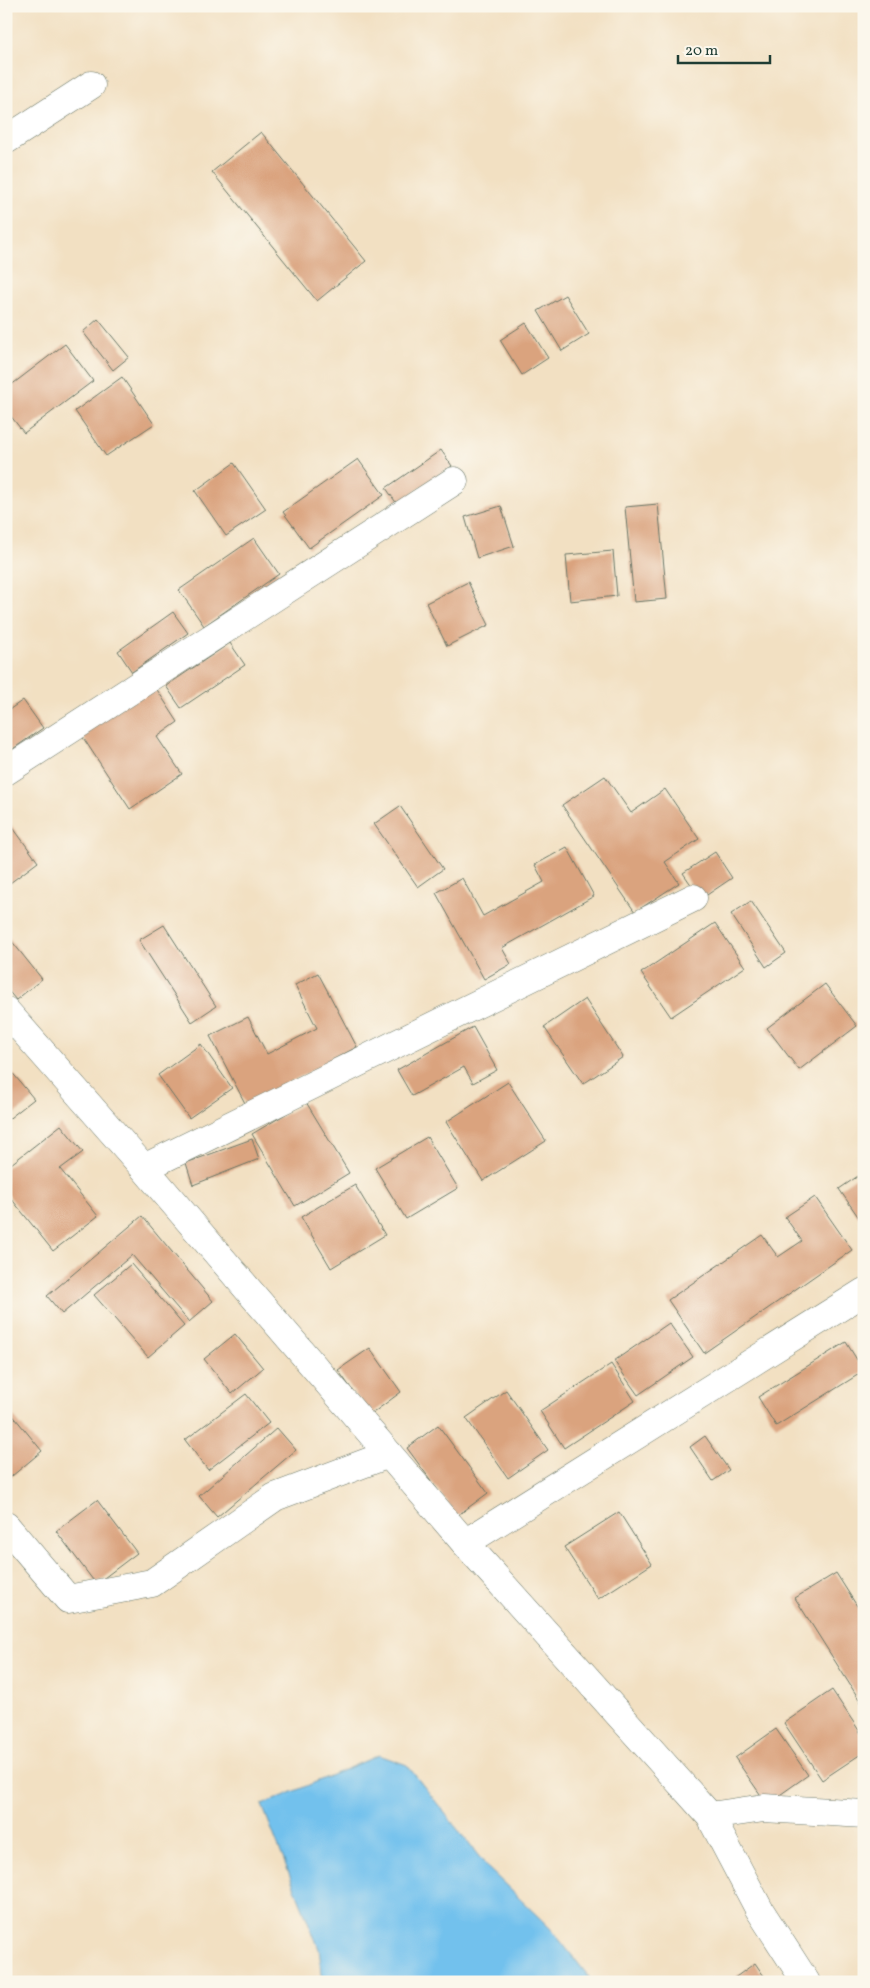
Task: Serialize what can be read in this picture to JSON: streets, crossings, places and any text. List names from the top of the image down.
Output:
{
  "scale_bar": "20 m"
}
